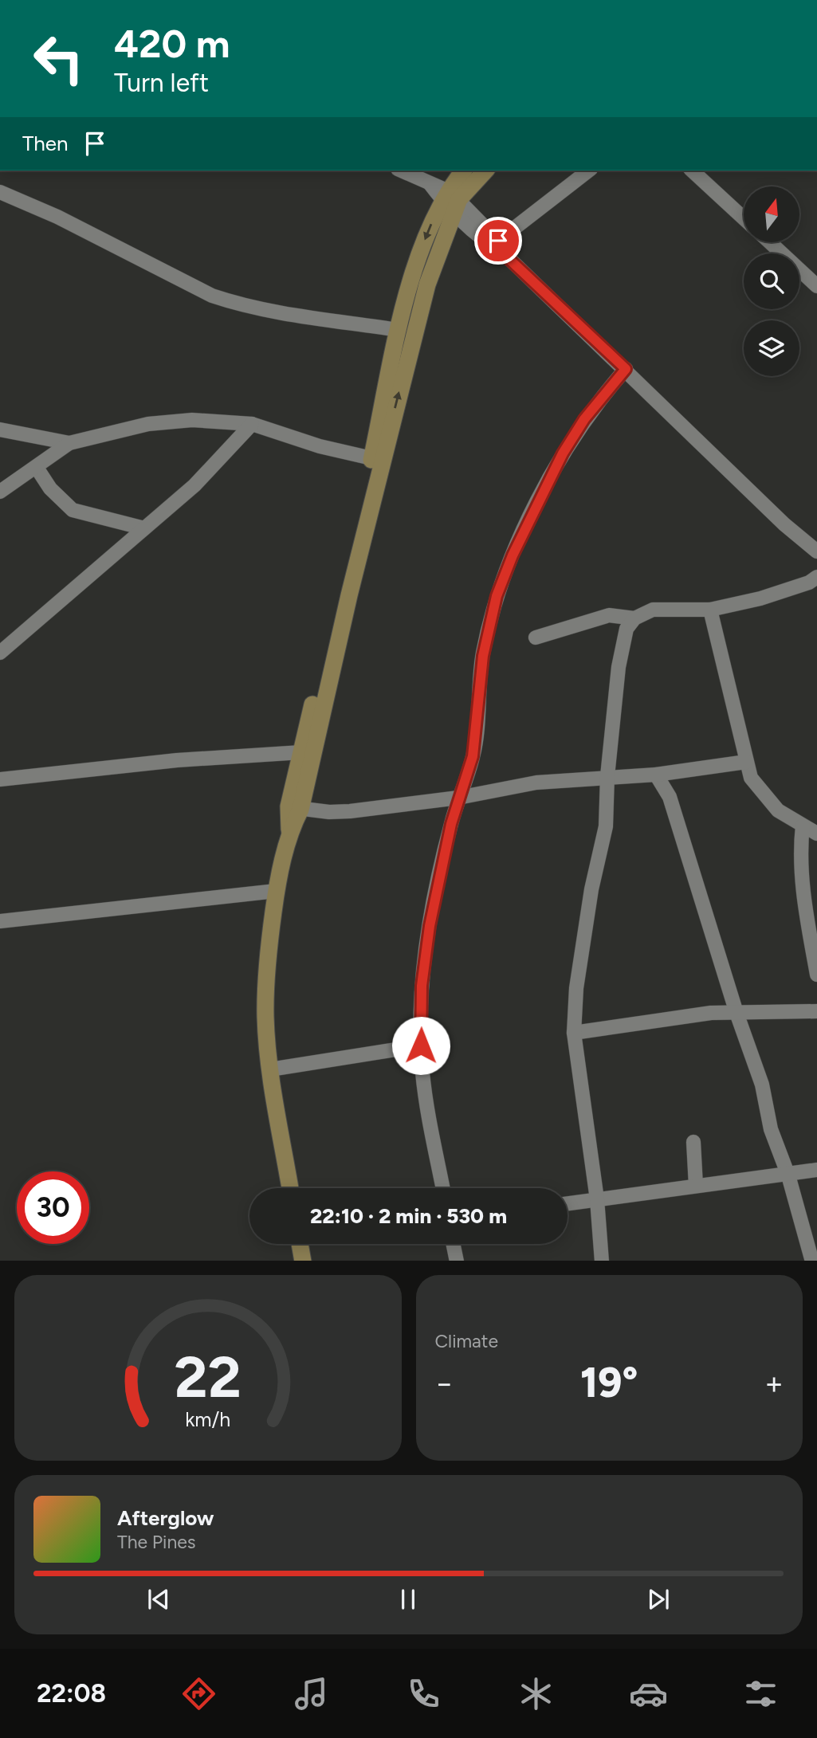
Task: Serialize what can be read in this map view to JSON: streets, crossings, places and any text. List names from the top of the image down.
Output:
{
  "north": "top",
  "page": {
    "turn": ["420 m", "Turn left"],
    "then": "Then",
    "limit": "30",
    "trip": "22:10 · 2 min · 530 m",
    "tile": "Climate",
    "heat": ["−", "19°", "+"],
    "song": ["Afterglow", "The Pines"],
    "tabs": "22:08",
    "gauge": ["22", "km/h"]
  }
}
